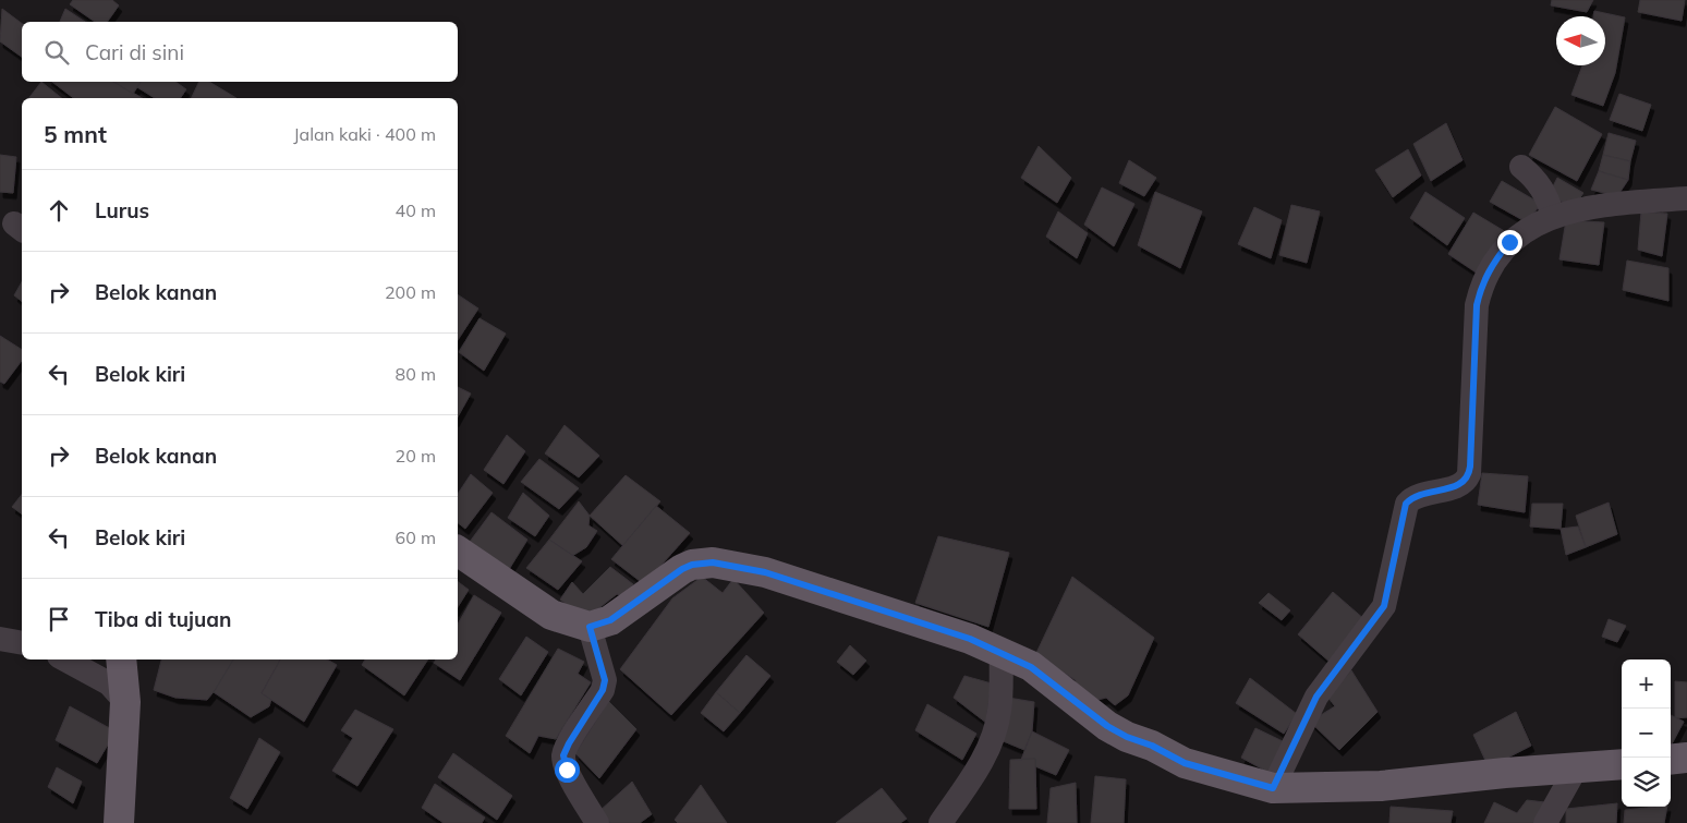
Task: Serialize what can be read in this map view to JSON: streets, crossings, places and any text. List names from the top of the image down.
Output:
{
  "north": "left",
  "page": {
    "search": "Cari di sini",
    "heading": ["5 mnt", "Jalan kaki · 400 m"],
    "list": [
      ["Lurus", "40 m"],
      ["Belok kanan", "200 m"],
      ["Belok kiri", "80 m"],
      ["Belok kanan", "20 m"],
      ["Belok kiri", "60 m"],
      "Tiba di tujuan"
    ],
    "map_buttons": ["+", "−"]
  }
}
